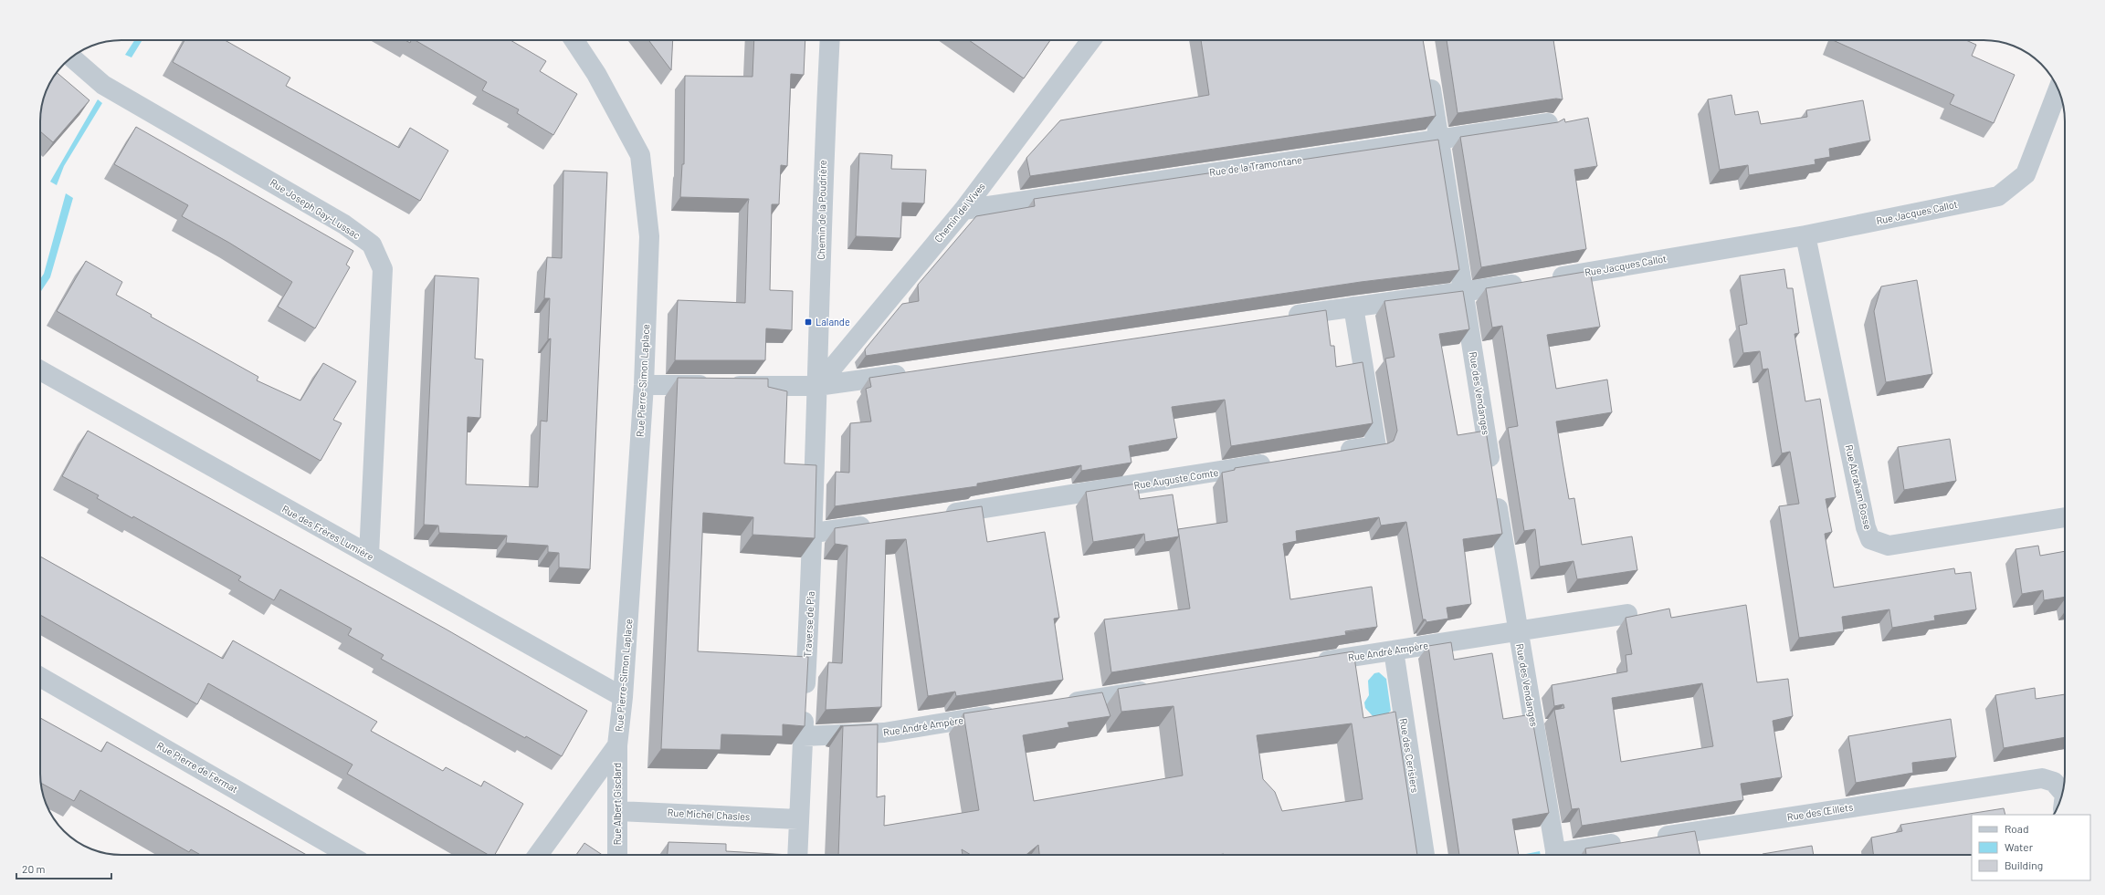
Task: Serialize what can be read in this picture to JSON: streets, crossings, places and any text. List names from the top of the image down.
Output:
{
  "streets": {
    "street": [
      "Rue de la Tramontane",
      "Rue Joseph Gay-Lussac",
      "Chemin de la Poudrière",
      "Chemin del Vives",
      "Rue Jacques Callot",
      "Rue Pierre-Simon Laplace",
      "Rue des Vendanges",
      "Rue Auguste Comte",
      "Rue Abraham Bosse",
      "Rue des Frères Lumière",
      "Traverse de Pia",
      "Rue André Ampère",
      "Rue des Cerisiers",
      "Rue Pierre de Fermat",
      "Rue Albert Gisclard",
      "Rue des Œillets",
      "Rue Michel Chasles"
    ]
  },
  "crossings": [
    ["Rue de la Tramontane", "Chemin del Vives"],
    ["Rue de la Tramontane", "Rue des Vendanges"],
    ["Rue Joseph Gay-Lussac", "Rue des Frères Lumière"],
    ["Chemin de la Poudrière", "Chemin del Vives"],
    ["Chemin de la Poudrière", "Traverse de Pia"],
    ["Chemin del Vives", "Traverse de Pia"],
    ["Rue Jacques Callot", "Rue des Vendanges"],
    ["Rue Jacques Callot", "Rue Abraham Bosse"],
    ["Rue Pierre-Simon Laplace", "Rue des Frères Lumière"],
    ["Rue Pierre-Simon Laplace", "Rue Albert Gisclard"],
    ["Rue des Vendanges", "Rue André Ampère"],
    ["Traverse de Pia", "Rue André Ampère"],
    ["Traverse de Pia", "Rue Michel Chasles"],
    ["Rue André Ampère", "Rue des Cerisiers"],
    ["Rue Albert Gisclard", "Rue Michel Chasles"]
  ],
  "places": {
    "transit": ["Lalande"]
  },
  "legend": ["Road", "Water", "Building"],
  "scale_bar": "20 m"
}
